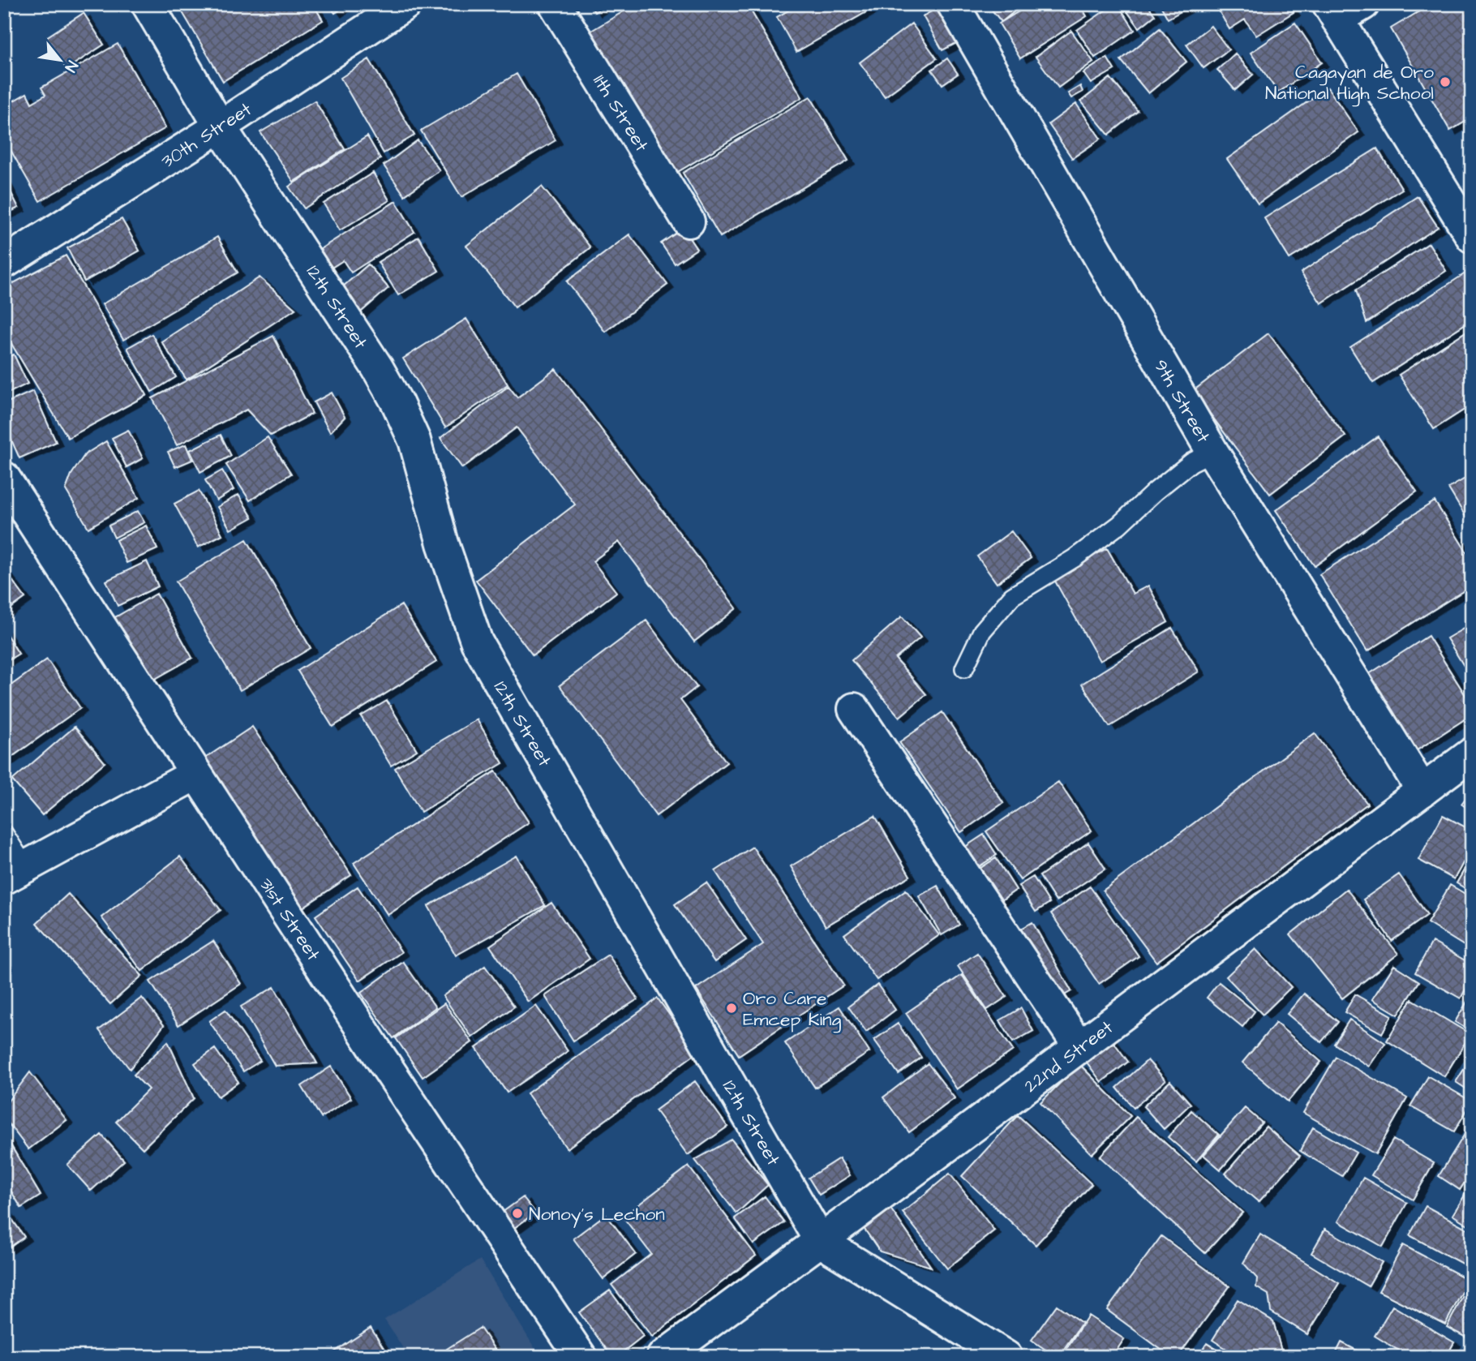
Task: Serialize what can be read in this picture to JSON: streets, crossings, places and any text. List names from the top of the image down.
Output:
{
  "streets": {
    "street": [
      "11th Street",
      "30th Street",
      "12th Street",
      "9th Street",
      "31st Street",
      "22nd Street"
    ]
  },
  "crossings": [
    ["30th Street", "12th Street"],
    ["12th Street", "22nd Street"],
    ["9th Street", "22nd Street"]
  ],
  "places": ["Cagayan de Oro National High School", "Oro Care Emcep King", "Nonoy's Lechon"],
  "north": "bottom right"
}
